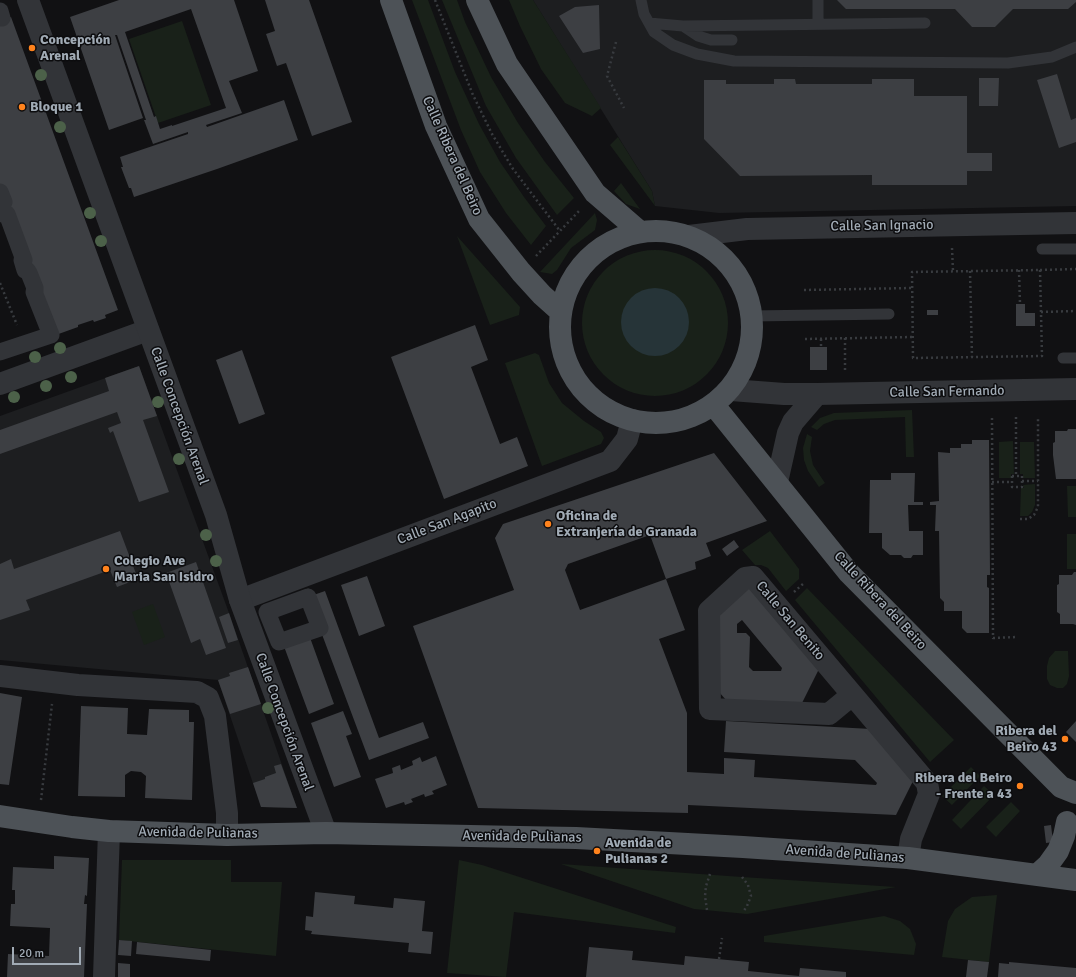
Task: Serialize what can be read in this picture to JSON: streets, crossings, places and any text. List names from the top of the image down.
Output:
{
  "streets": {
    "main road": ["Calle Ribera del Beiro", "Avenida de Pulianas"],
    "street": [
      "Calle San Ignacio",
      "Calle San Fernando",
      "Calle Concepción Arenal",
      "Calle San Agapito",
      "Calle San Benito"
    ]
  },
  "crossings": [
    ["Calle Ribera del Beiro", "Avenida de Pulianas"],
    ["Calle Concepción Arenal", "Calle San Agapito"],
    ["Calle Concepción Arenal", "Avenida de Pulianas"],
    ["Calle San Benito", "Avenida de Pulianas"]
  ],
  "places": [
    "Concepción Arenal",
    "Bloque 1",
    "Oficina de Extranjería de Granada",
    "Colegio Ave Maria San Isidro",
    "Ribera del Beiro 43",
    "Ribera del Beiro - Frente a 43",
    "Avenida de Pulianas 2"
  ],
  "scale_bar": "20 m"
}
